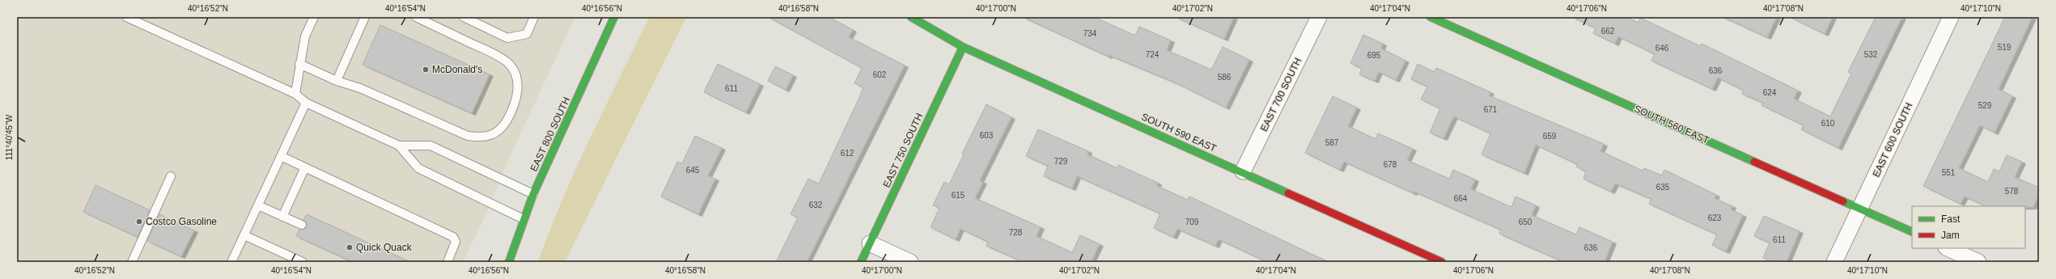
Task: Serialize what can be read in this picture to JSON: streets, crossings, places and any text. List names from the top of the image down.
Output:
{
  "streets": {
    "street": [
      "EAST 700 SOUTH",
      "SOUTH 560 EAST",
      "SOUTH 590 EAST",
      "EAST 800 SOUTH",
      "EAST 600 SOUTH",
      "EAST 750 SOUTH"
    ]
  },
  "crossings": [
    ["EAST 700 SOUTH", "SOUTH 590 EAST"],
    ["SOUTH 560 EAST", "EAST 600 SOUTH"],
    ["SOUTH 590 EAST", "EAST 750 SOUTH"]
  ],
  "places": ["McDonald's", "Costco Gasoline", "Quick Quack"],
  "house_numbers": [
    "662",
    "734",
    "519",
    "646",
    "724",
    "532",
    "695",
    "636",
    "602",
    "586",
    "611",
    "624",
    "529",
    "671",
    "610",
    "603",
    "659",
    "587",
    "612",
    "729",
    "678",
    "645",
    "551",
    "635",
    "578",
    "615",
    "664",
    "632",
    "623",
    "709",
    "650",
    "728",
    "611",
    "636"
  ],
  "legend": ["Fast", "Jam"],
  "coordinates": [
    "40°16'52\"N",
    "40°16'54\"N",
    "40°16'56\"N",
    "40°16'58\"N",
    "40°17'00\"N",
    "40°17'02\"N",
    "40°17'04\"N",
    "40°17'06\"N",
    "40°17'08\"N",
    "40°17'10\"N",
    "111°40'45\"W"
  ]
}
